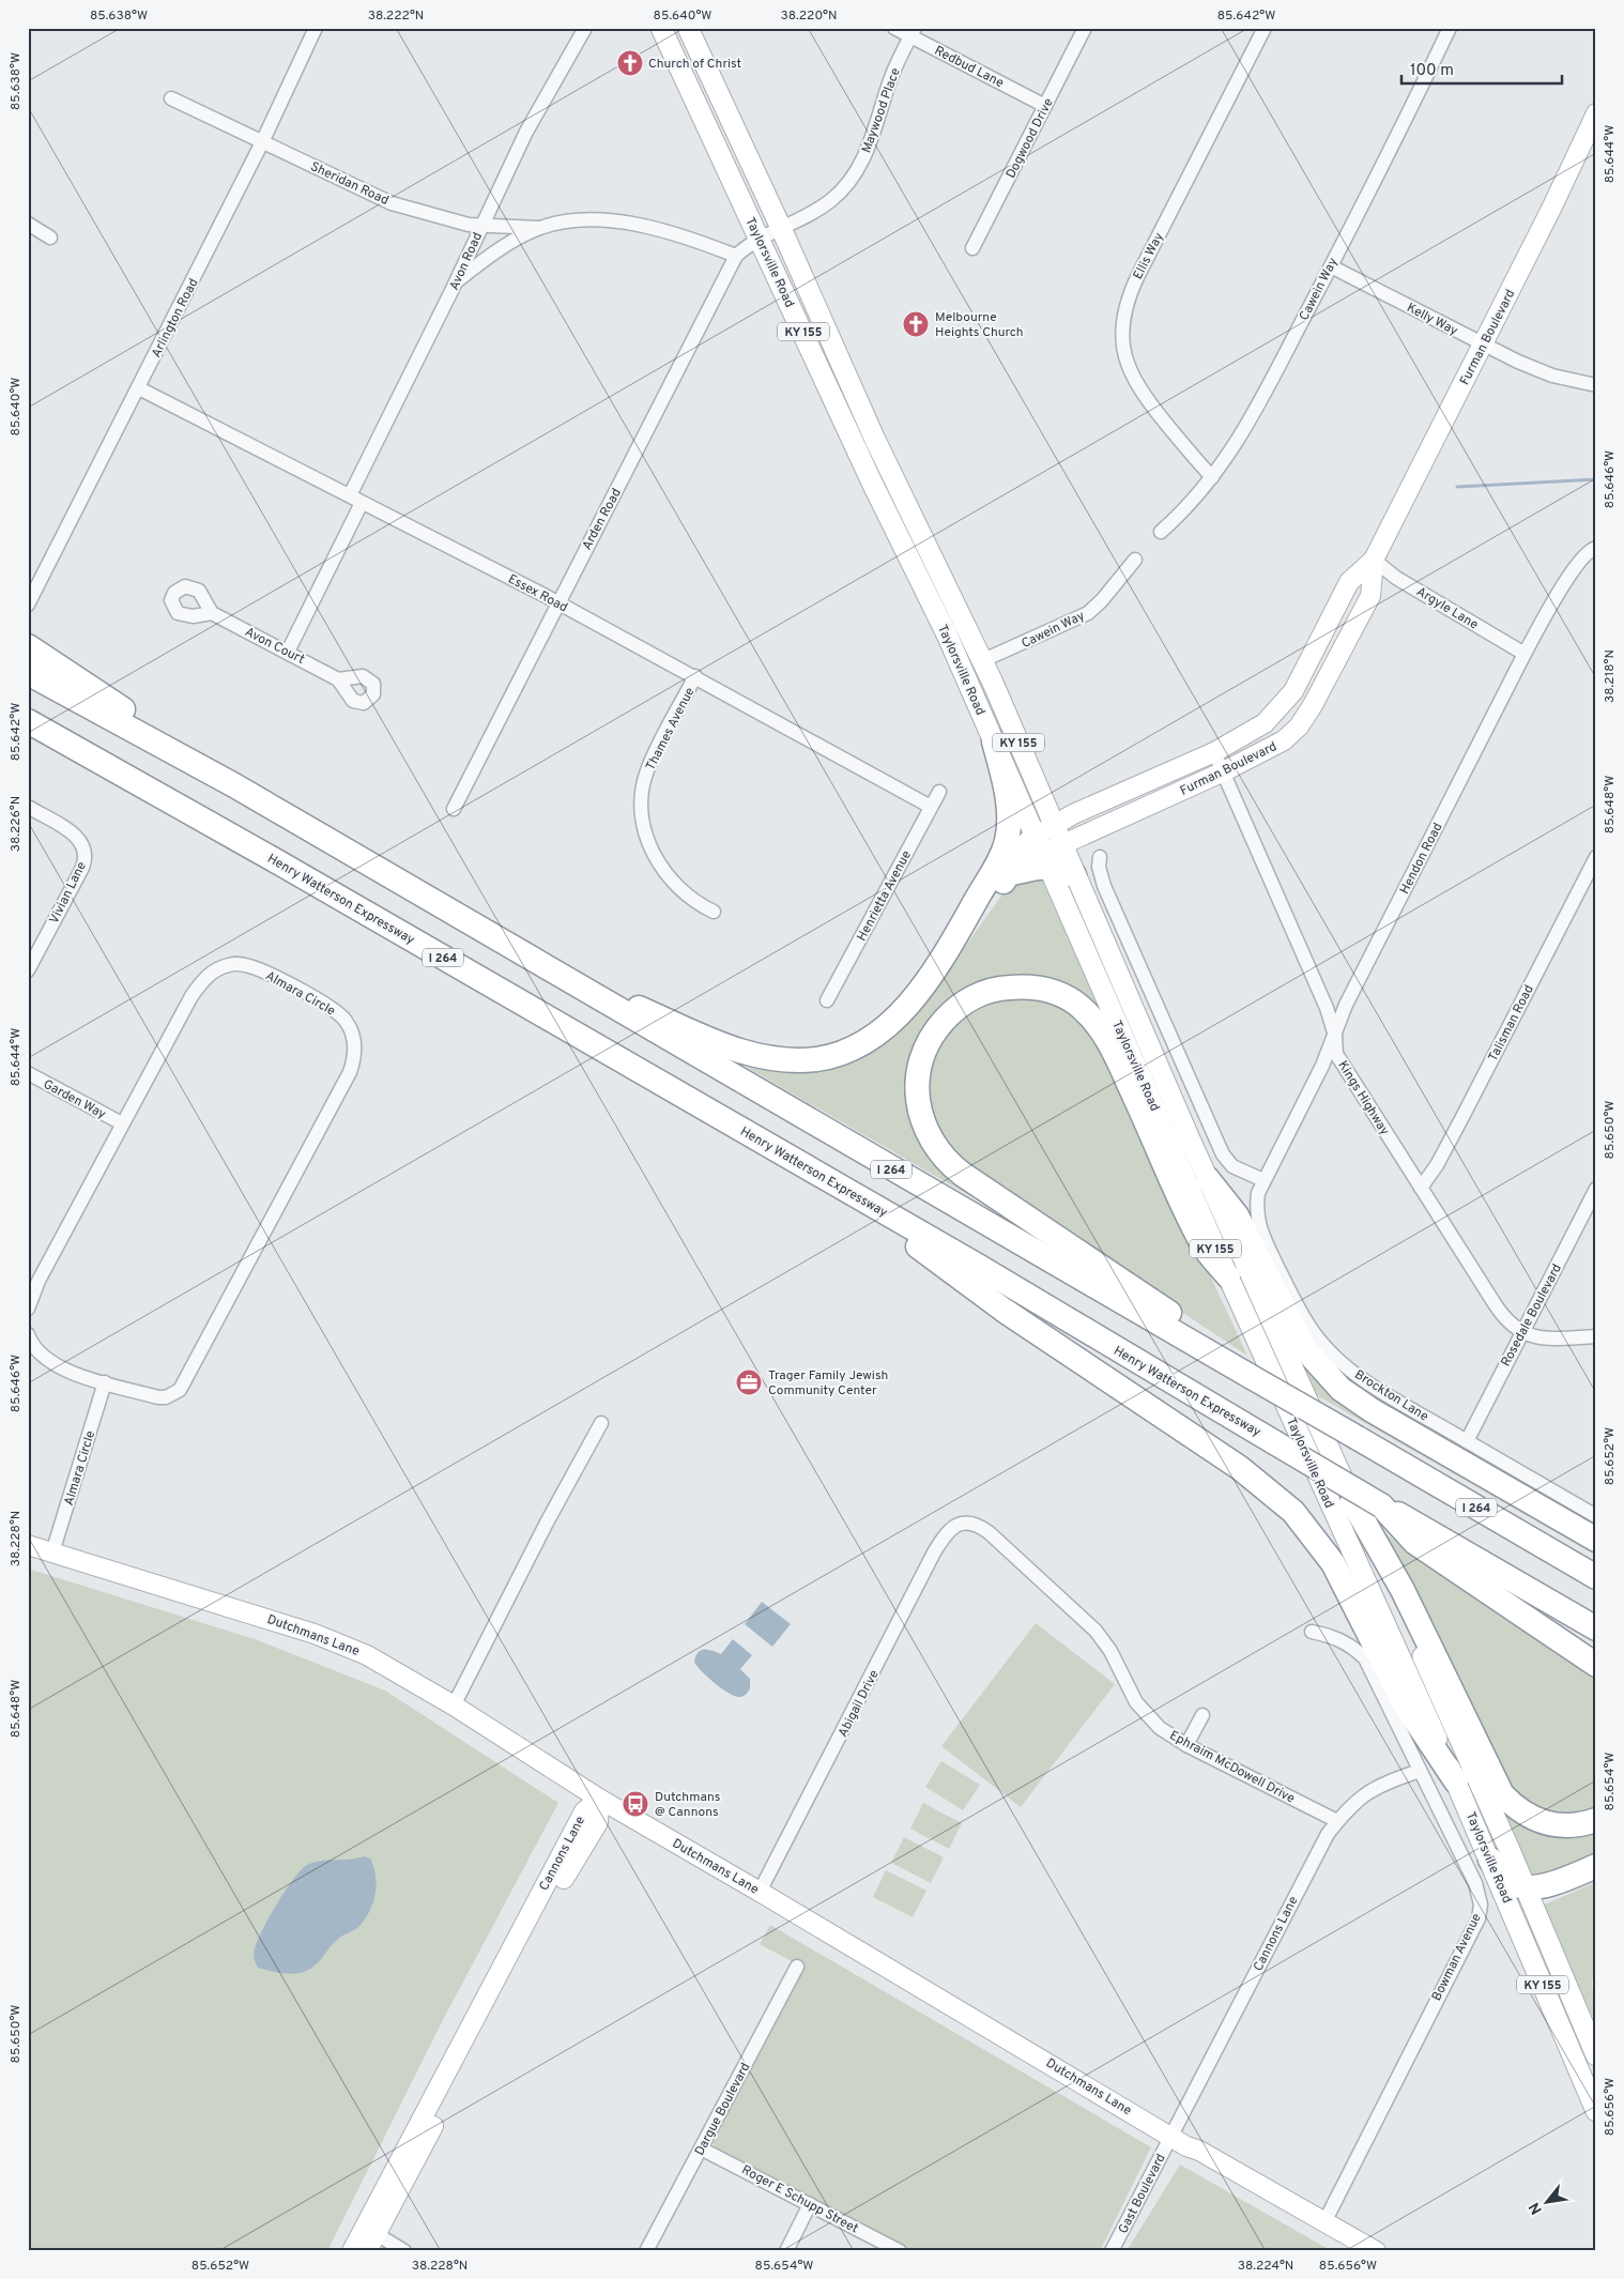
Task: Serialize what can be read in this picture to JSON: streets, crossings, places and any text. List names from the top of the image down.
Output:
{
  "streets": {
    "highway": ["Henry Watterson Expressway", "I 264"],
    "main road": [
      "Taylorsville Road",
      "KY 155",
      "Furman Boulevard",
      "Dutchmans Lane",
      "Cannons Lane"
    ],
    "street": [
      "Redbud Lane",
      "Maywood Place",
      "Dogwood Drive",
      "Sheridan Road",
      "Ellis Way",
      "Avon Road",
      "Cawein Way",
      "Arlington Road",
      "Kelly Way",
      "Arden Road",
      "Essex Road",
      "Argyle Lane",
      "Avon Court",
      "Thames Avenue",
      "Hendon Road",
      "Vivian Lane",
      "Henrietta Avenue",
      "Almara Circle",
      "Talisman Road",
      "Kings Highway",
      "Garden Way",
      "Rosedale Boulevard",
      "Brockton Lane",
      "Abigail Drive",
      "Ephraim McDowell Drive",
      "Bowman Avenue",
      "Dargue Boulevard",
      "Gast Boulevard",
      "Roger E Schupp Street"
    ]
  },
  "crossings": [
    ["Redbud Lane", "Maywood Place"],
    ["Redbud Lane", "Dogwood Drive"],
    ["Maywood Place", "Taylorsville Road"],
    ["Maywood Place", "Arden Road"],
    ["Sheridan Road", "Avon Road"],
    ["Sheridan Road", "Arlington Road"],
    ["Sheridan Road", "Arden Road"],
    ["Ellis Way", "Cawein Way"],
    ["Avon Road", "Essex Road"],
    ["Taylorsville Road", "Cawein Way"],
    ["Taylorsville Road", "Furman Boulevard"],
    ["Taylorsville Road", "Arden Road"],
    ["Cawein Way", "Kelly Way"],
    ["Arlington Road", "Essex Road"],
    ["Kelly Way", "Furman Boulevard"],
    ["Furman Boulevard", "Argyle Lane"],
    ["Furman Boulevard", "Kings Highway"],
    ["Arden Road", "Essex Road"],
    ["Essex Road", "Thames Avenue"],
    ["Essex Road", "Henrietta Avenue"],
    ["Argyle Lane", "Hendon Road"],
    ["Hendon Road", "Kings Highway"],
    ["Hendon Road", "Brockton Lane"],
    ["Almara Circle", "Garden Way"],
    ["Almara Circle", "Dutchmans Lane"],
    ["Talisman Road", "Kings Highway"],
    ["Kings Highway", "Rosedale Boulevard"],
    ["Rosedale Boulevard", "Brockton Lane"],
    ["Dutchmans Lane", "Abigail Drive"],
    ["Dutchmans Lane", "Cannons Lane"],
    ["Dutchmans Lane", "Bowman Avenue"],
    ["Dutchmans Lane", "Gast Boulevard"],
    ["Abigail Drive", "Ephraim McDowell Drive"],
    ["Ephraim McDowell Drive", "Cannons Lane"],
    ["Cannons Lane", "Bowman Avenue"],
    ["Cannons Lane", "Gast Boulevard"],
    ["Dargue Boulevard", "Roger E Schupp Street"]
  ],
  "places": {
    "church": ["Church of Christ", "Melbourne Heights Church"],
    "office": ["Trager Family Jewish Community Center"],
    "bus stop": ["Dutchmans @ Cannons"]
  },
  "scale_bar": "100 m",
  "north": "bottom left",
  "coordinates": [
    "85.638°W",
    "38.222°N",
    "85.640°W",
    "38.220°N",
    "85.642°W",
    "85.644°W",
    "85.646°W",
    "38.218°N",
    "85.648°W",
    "38.226°N",
    "85.650°W",
    "85.652°W",
    "38.228°N",
    "85.654°W",
    "85.656°W",
    "38.224°N"
  ]
}
